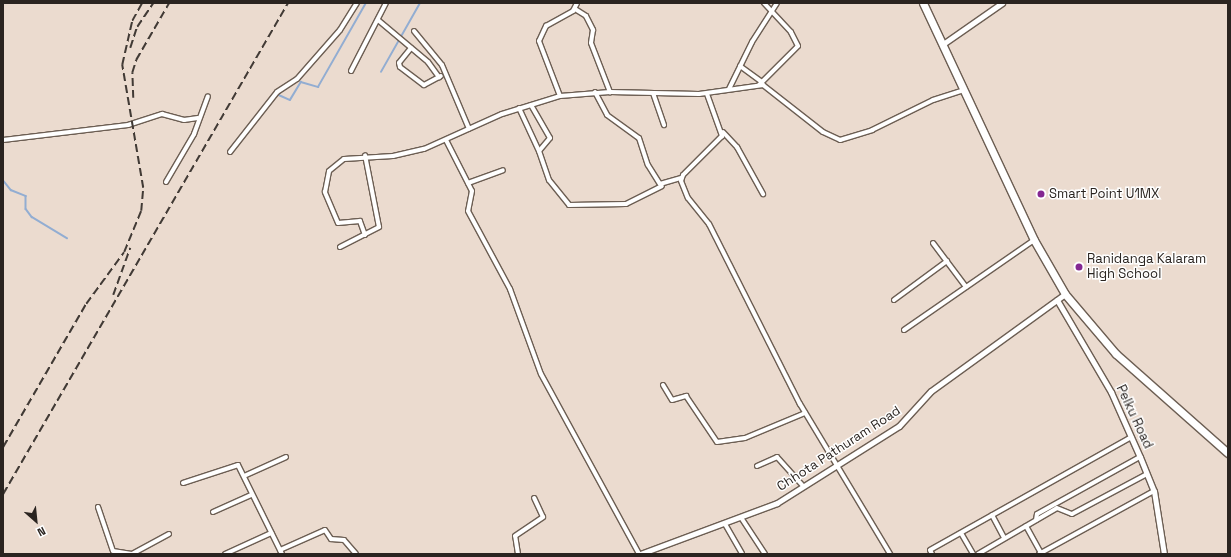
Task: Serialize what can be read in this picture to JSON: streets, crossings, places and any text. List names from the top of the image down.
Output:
{
  "streets": {
    "street": ["Pelku Road", "Chhota Pathuram Road"]
  },
  "crossings": [
    ["Pelku Road", "Chhota Pathuram Road"]
  ],
  "places": ["Smart Point U1MX", "Ranidanga Kalaram High School"],
  "north": "bottom right"
}
